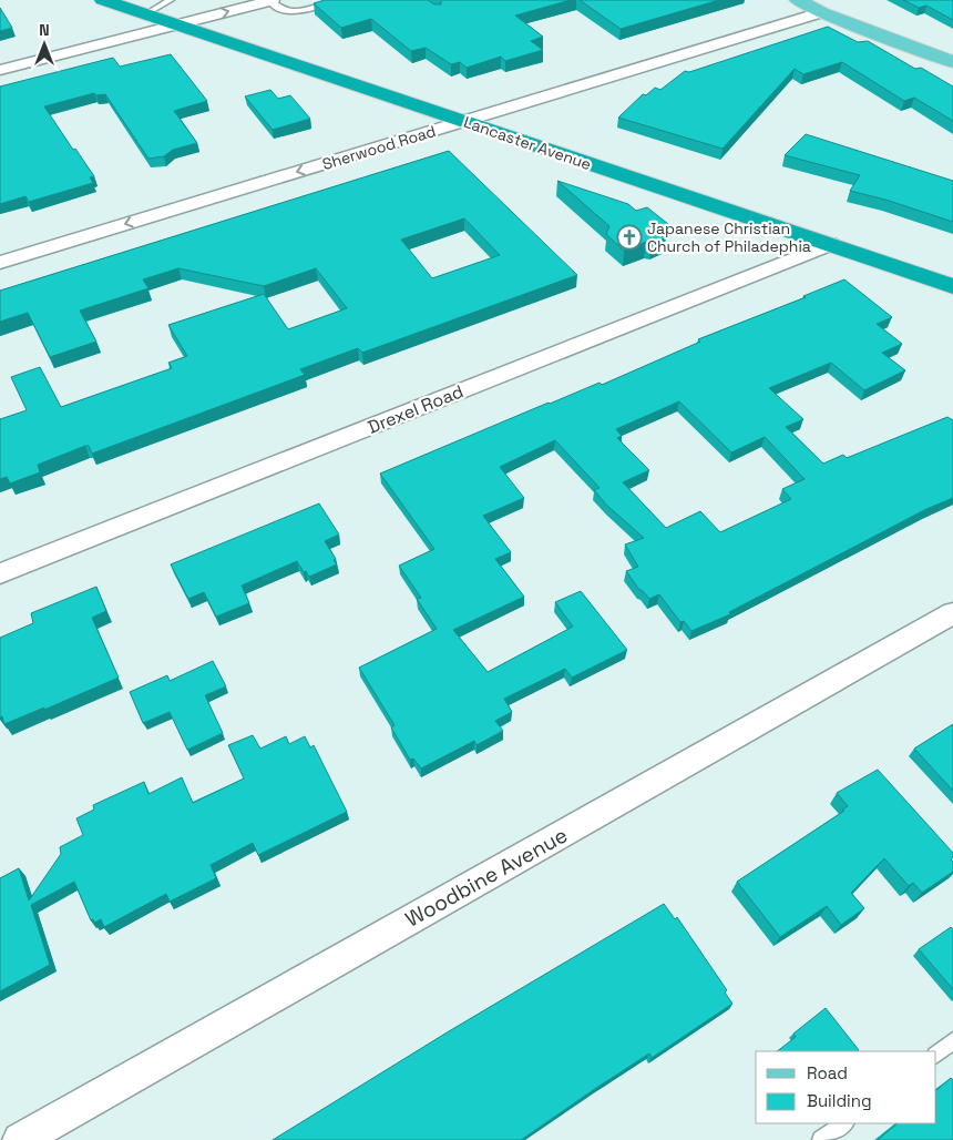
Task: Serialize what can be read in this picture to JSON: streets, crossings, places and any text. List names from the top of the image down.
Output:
{
  "streets": {
    "highway": ["Lancaster Avenue"],
    "street": ["Sherwood Road", "Drexel Road", "Woodbine Avenue"]
  },
  "crossings": [
    ["Lancaster Avenue", "Sherwood Road"],
    ["Lancaster Avenue", "Drexel Road"]
  ],
  "places": {
    "church": ["Japanese Christian Church of Philadephia"]
  },
  "legend": ["Road", "Building"],
  "north": "top"
}
